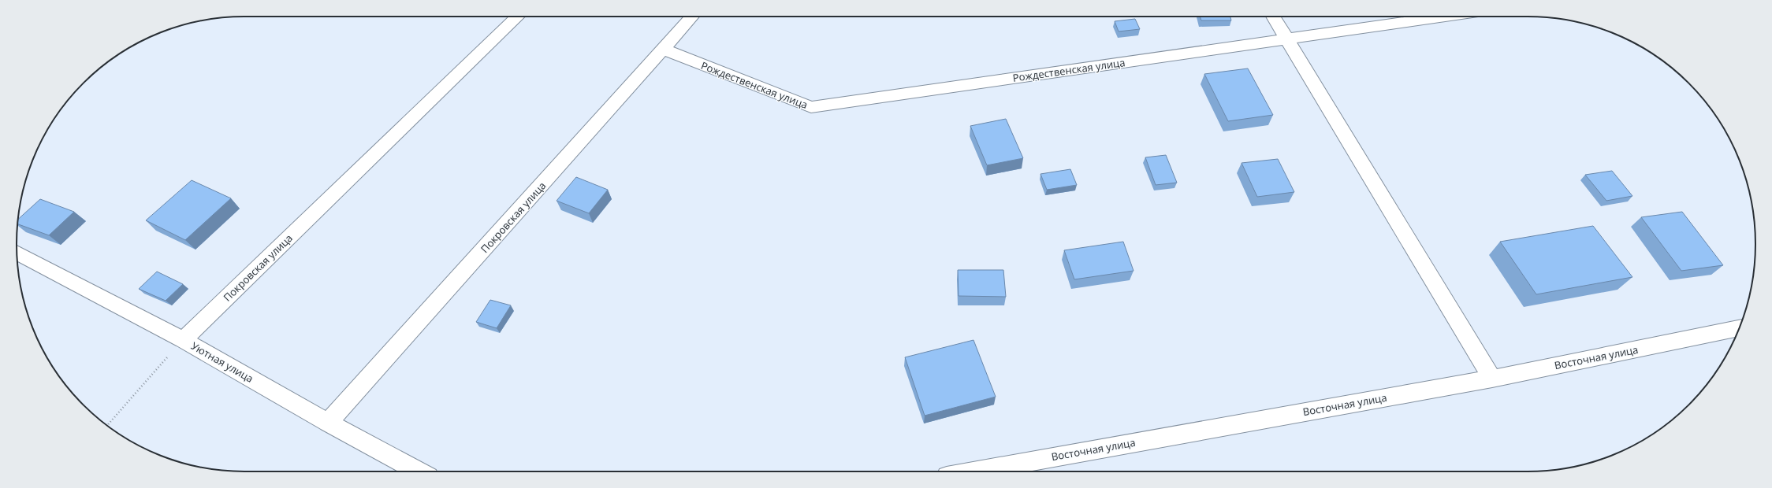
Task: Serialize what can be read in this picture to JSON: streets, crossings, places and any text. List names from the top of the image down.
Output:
{
  "streets": {
    "street": [
      "Рождественская улица",
      "Покровская улица",
      "Восточная улица",
      "Уютная улица"
    ]
  },
  "crossings": [
    ["Рождественская улица", "Покровская улица"],
    ["Покровская улица", "Уютная улица"]
  ]
}
